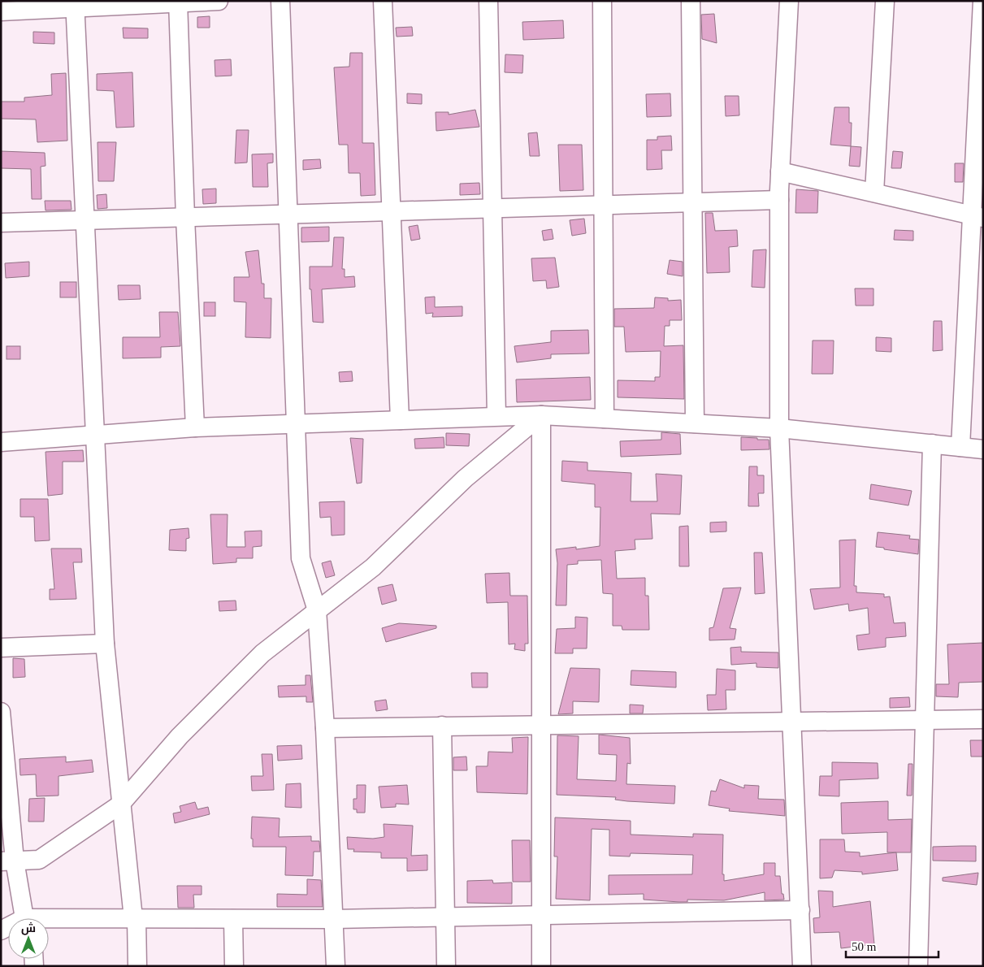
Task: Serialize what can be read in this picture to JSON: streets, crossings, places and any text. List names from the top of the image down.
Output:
{
  "scale_bar": "50 m",
  "north": "top"
}
